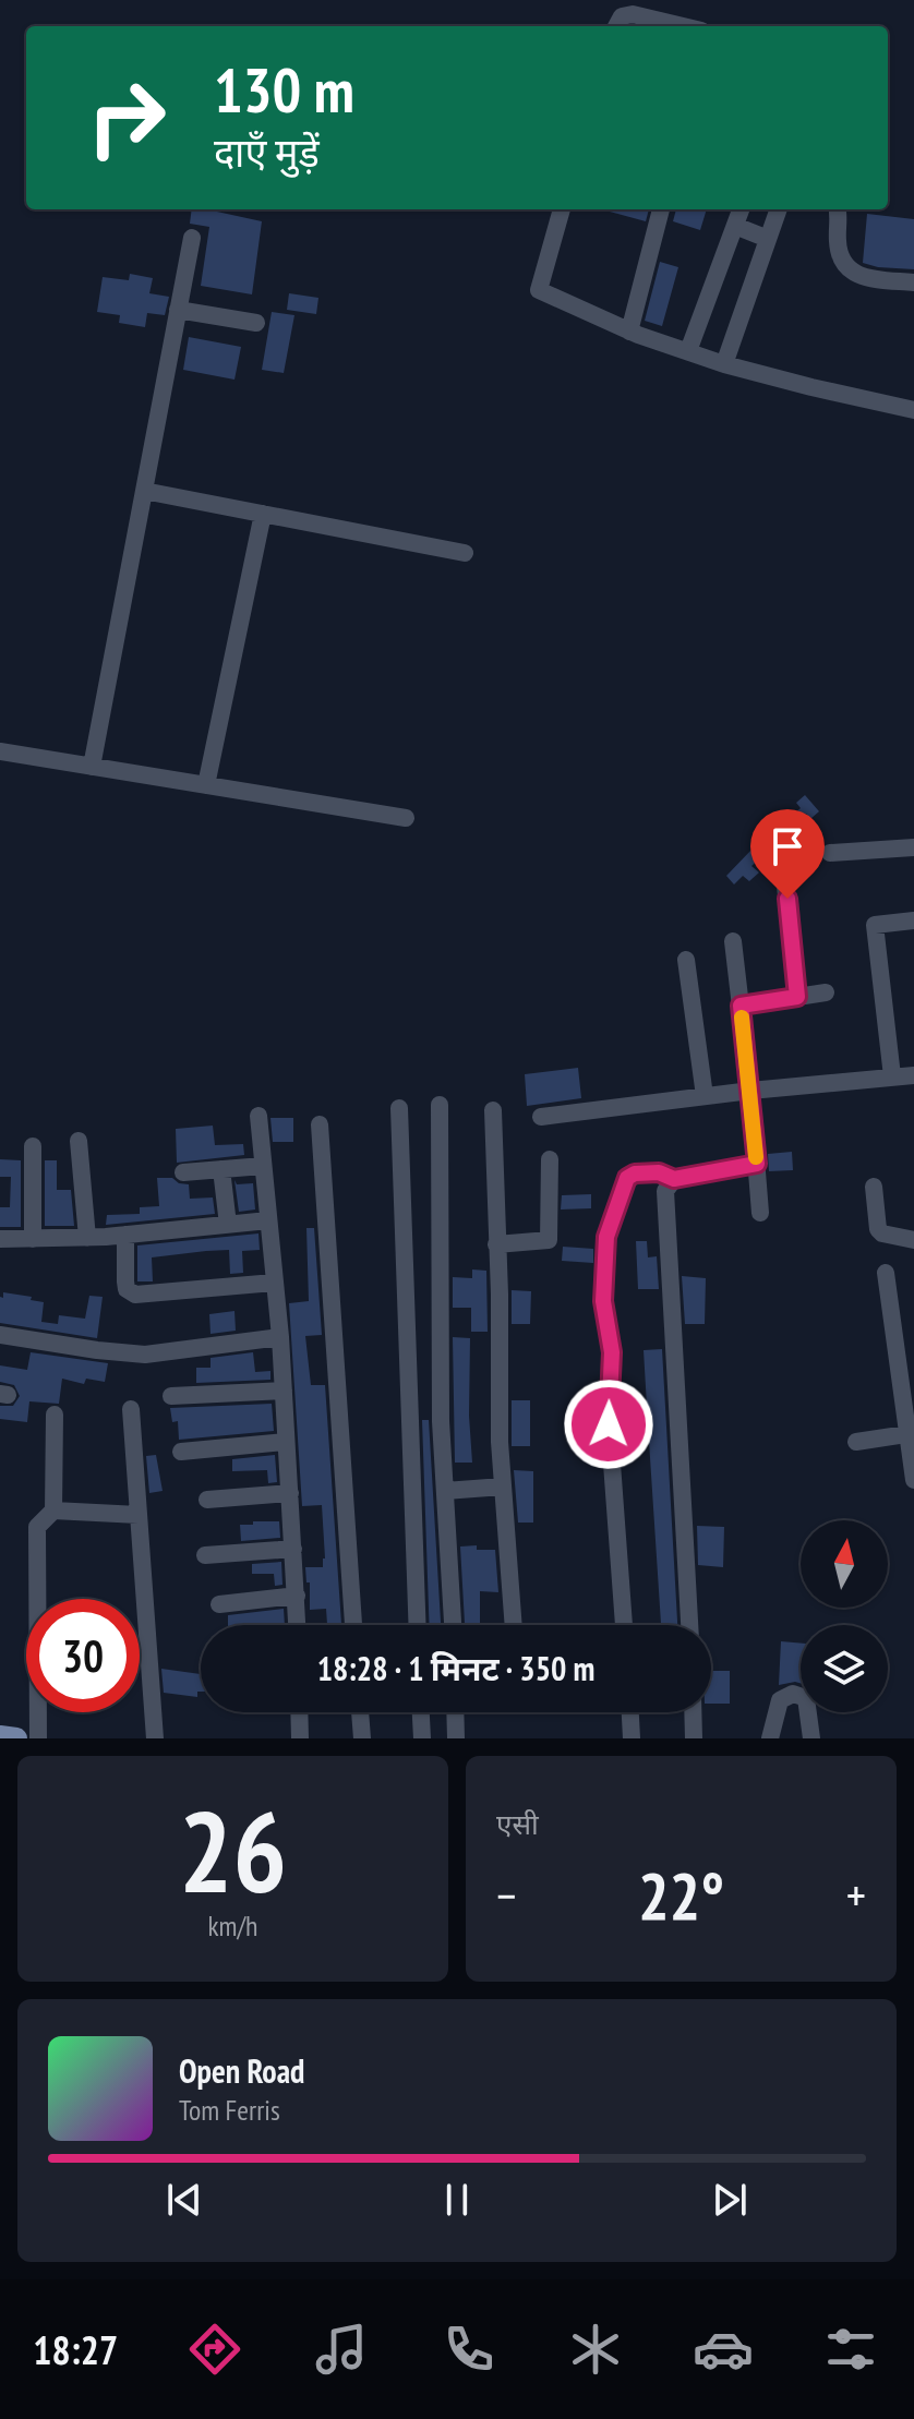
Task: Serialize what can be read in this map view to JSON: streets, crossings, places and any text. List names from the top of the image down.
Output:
{
  "north": "top",
  "page": {
    "turn": ["130 m", "दाएँ मुड़ें"],
    "limit": "30",
    "trip": "18:28 · 1 मिनट · 350 m",
    "tile": [
      ["26", "km/h"],
      "एसी"
    ],
    "heat": ["−", "22°", "+"],
    "song": ["Open Road", "Tom Ferris"],
    "tabs": "18:27"
  }
}
